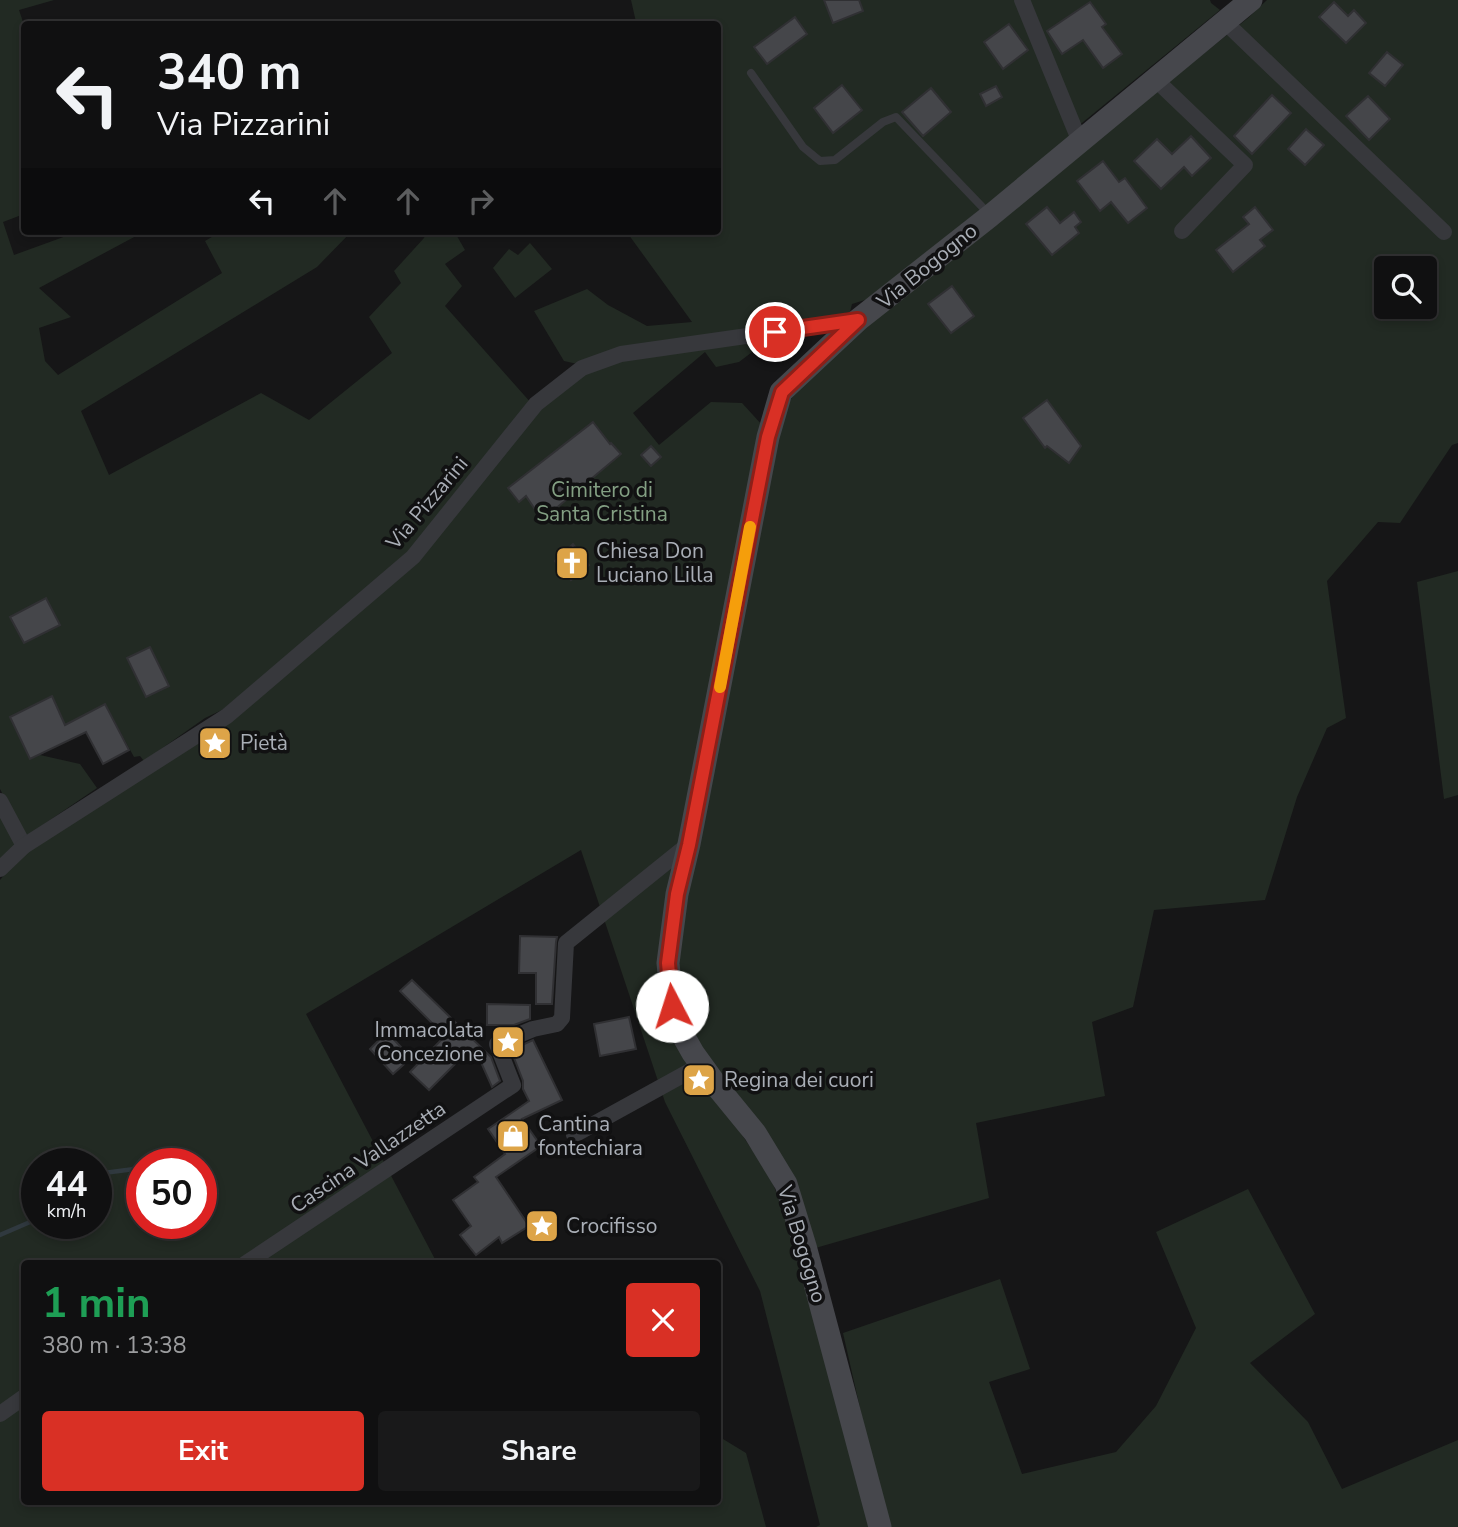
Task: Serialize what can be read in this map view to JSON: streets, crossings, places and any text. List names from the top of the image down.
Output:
{
  "streets": {
    "main road": ["Via Bogogno"],
    "street": ["Via Pizzarini", "Cascina Vallazzetta"]
  },
  "crossings": [
    ["Via Bogogno", "Via Pizzarini"],
    ["Via Bogogno", "Cascina Vallazzetta"]
  ],
  "parks": ["Cimitero di Santa Cristina"],
  "places": {
    "church": ["Chiesa Don Luciano Lilla"],
    "place": [
      "Pietà",
      "Immacolata Concezione",
      "Regina dei cuori",
      "Crocifisso"
    ],
    "shop": ["Cantina fontechiara"]
  },
  "page": {
    "turn": ["340 m", "Via Pizzarini"],
    "speed": "44 km/h",
    "limit": "50",
    "heading": ["1 min", "380 m · 13:38"],
    "buttons": ["Exit", "Share"]
  }
}
